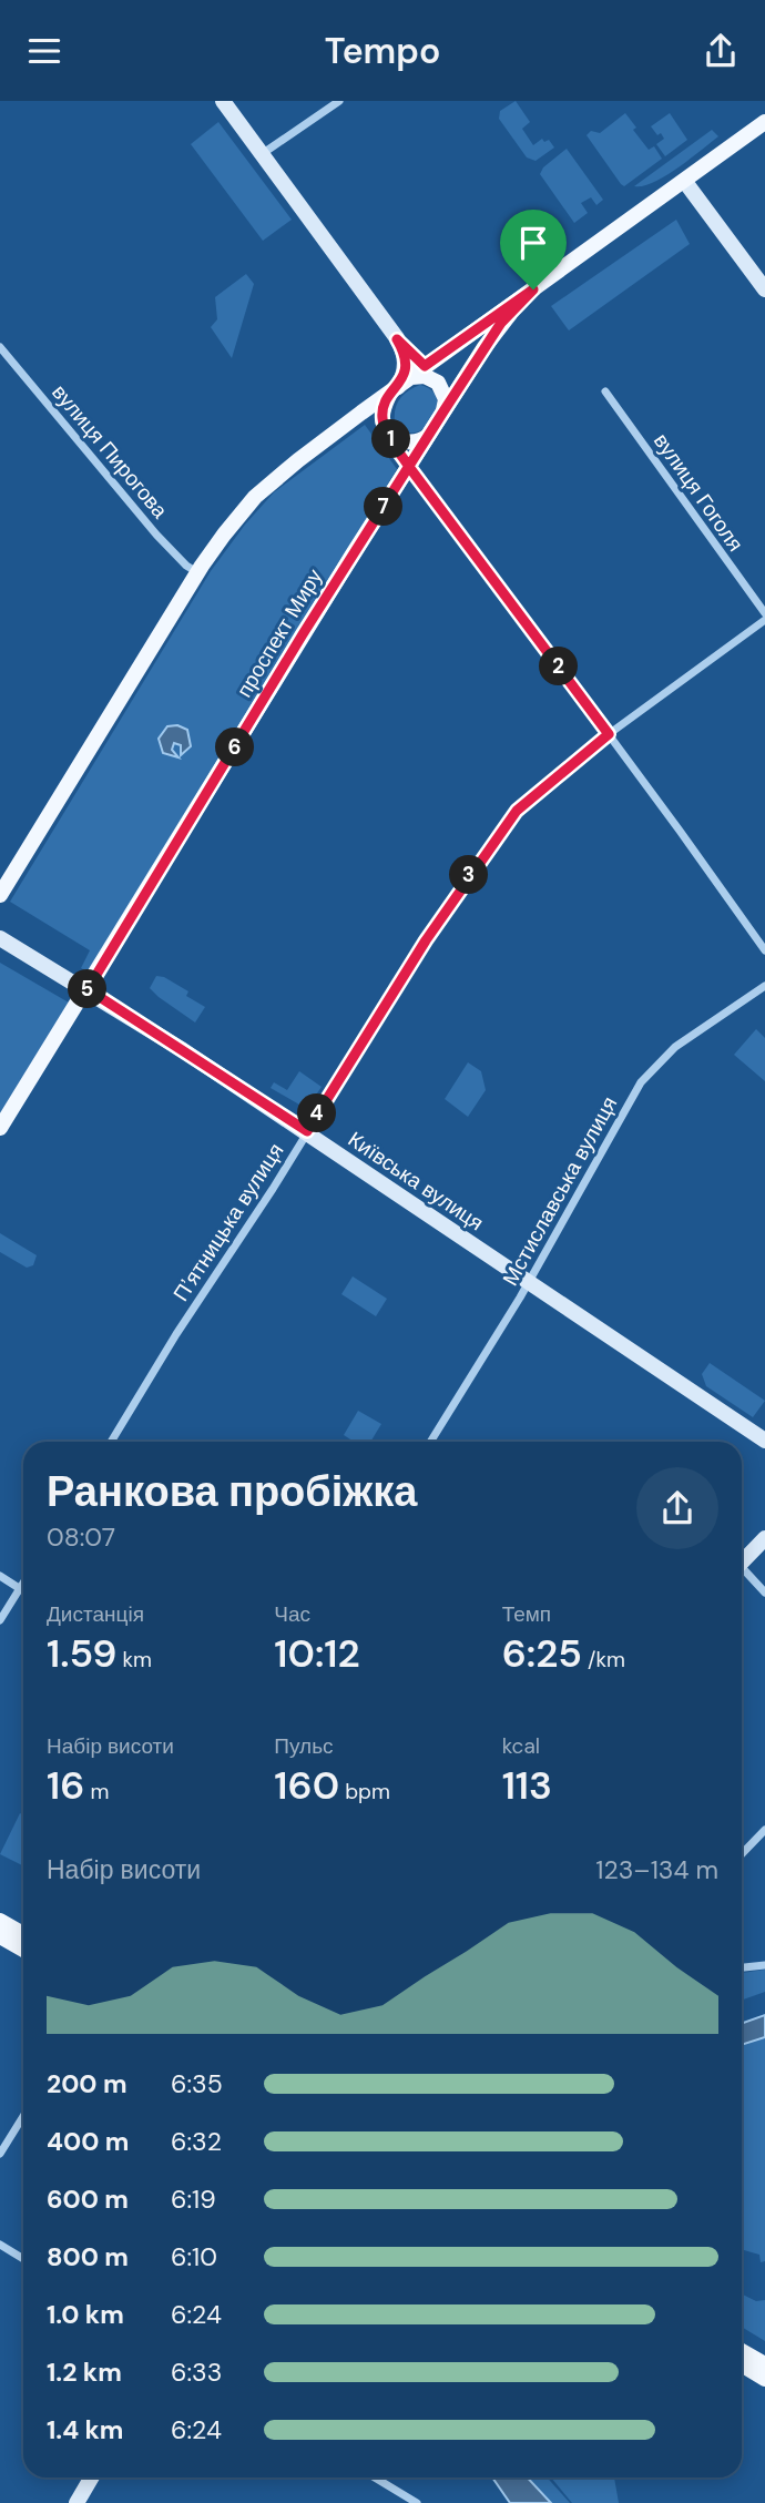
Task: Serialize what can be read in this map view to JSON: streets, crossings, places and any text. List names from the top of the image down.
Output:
{
  "streets": {
    "main road": ["проспект Миру", "Київська вулиця"],
    "street": [
      "вулиця Пирогова",
      "вулиця Гоголя",
      "Мстиславська вулиця",
      "Пʼятницька вулиця"
    ]
  },
  "crossings": [
    ["вулиця Пирогова", "проспект Миру"],
    ["проспект Миру", "Київська вулиця"],
    ["Київська вулиця", "Мстиславська вулиця"],
    ["Київська вулиця", "Пʼятницька вулиця"]
  ],
  "page": {
    "header": "Tempo",
    "pins": [
      "1",
      "7",
      "2",
      "6",
      "3",
      "5",
      "4"
    ],
    "heading": ["Ранкова пробіжка", "08:07"],
    "stats": [
      ["Дистанція", "1.59 km"],
      ["Час", "10:12"],
      ["Темп", "6:25 /km"],
      ["Набір висоти", "16 m"],
      ["Пульс", "160 bpm"],
      ["kcal", "113"]
    ],
    "chart": ["Набір висоти", "123–134 m"],
    "list": [
      {
        "name": "200 m",
        "note": "6:35"
      },
      {
        "name": "400 m",
        "note": "6:32"
      },
      {
        "name": "600 m",
        "note": "6:19"
      },
      {
        "name": "800 m",
        "note": "6:10"
      },
      {
        "name": "1.0 km",
        "note": "6:24"
      },
      {
        "name": "1.2 km",
        "note": "6:33"
      },
      {
        "name": "1.4 km",
        "note": "6:24"
      }
    ]
  }
}
